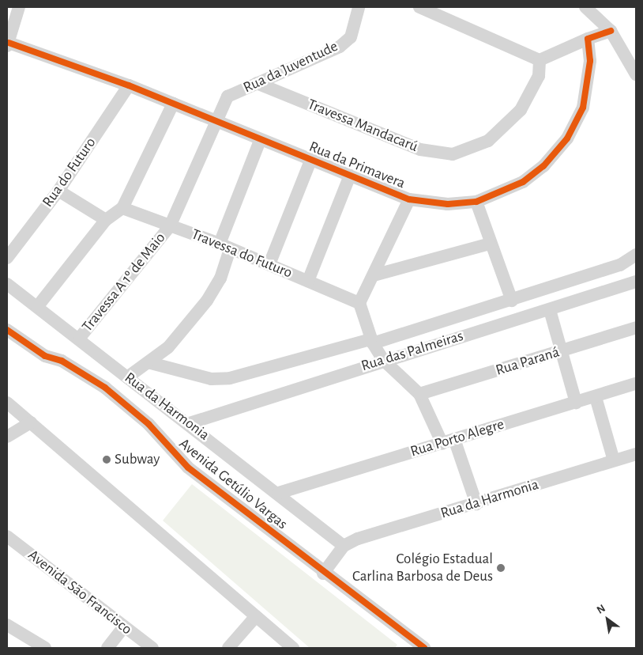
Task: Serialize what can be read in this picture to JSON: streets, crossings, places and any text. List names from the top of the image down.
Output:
{
  "streets": {
    "street": [
      "Rua da Juventude",
      "Travessa Mandacarú",
      "Rua da Primavera",
      "Rua do Futuro",
      "Travessa do Futuro",
      "Travessa A 1º de Maio",
      "Rua das Palmeiras",
      "Rua Paraná",
      "Rua da Harmonia",
      "Rua Porto Alegre",
      "Avenida Getúlio Vargas",
      "Avenida São Francisco"
    ]
  },
  "crossings": [
    ["Rua da Juventude", "Travessa Mandacarú"],
    ["Rua da Juventude", "Rua da Primavera"],
    ["Rua da Juventude", "Travessa do Futuro"],
    ["Rua da Juventude", "Travessa A 1º de Maio"],
    ["Rua da Primavera", "Rua do Futuro"],
    ["Travessa do Futuro", "Travessa A 1º de Maio"],
    ["Travessa A 1º de Maio", "Rua da Harmonia"],
    ["Rua das Palmeiras", "Rua da Harmonia"],
    ["Rua da Harmonia", "Rua Porto Alegre"]
  ],
  "places": ["Subway", "Colégio Estadual Carlina Barbosa de Deus"],
  "north": "top left"
}
